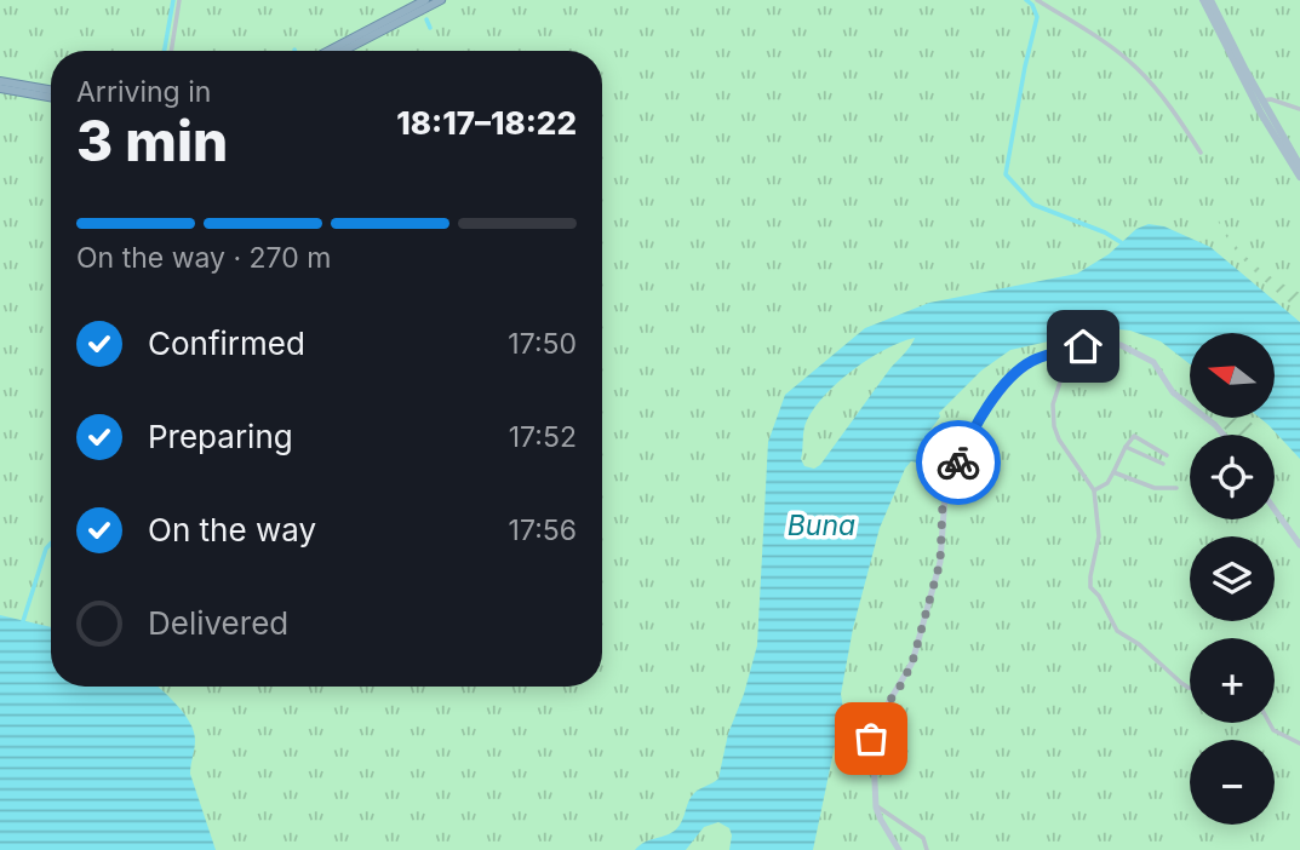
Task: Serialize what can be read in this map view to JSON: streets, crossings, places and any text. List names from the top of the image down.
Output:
{
  "water": ["Buna"],
  "north": "left",
  "page": {
    "heading": ["3 min", "Arriving in", "18:17–18:22"],
    "bar": "On the way · 270 m",
    "list": [
      ["Confirmed", "17:50"],
      ["Preparing", "17:52"],
      ["On the way", "17:56"],
      "Delivered"
    ],
    "map_buttons": ["+", "−"]
  }
}
